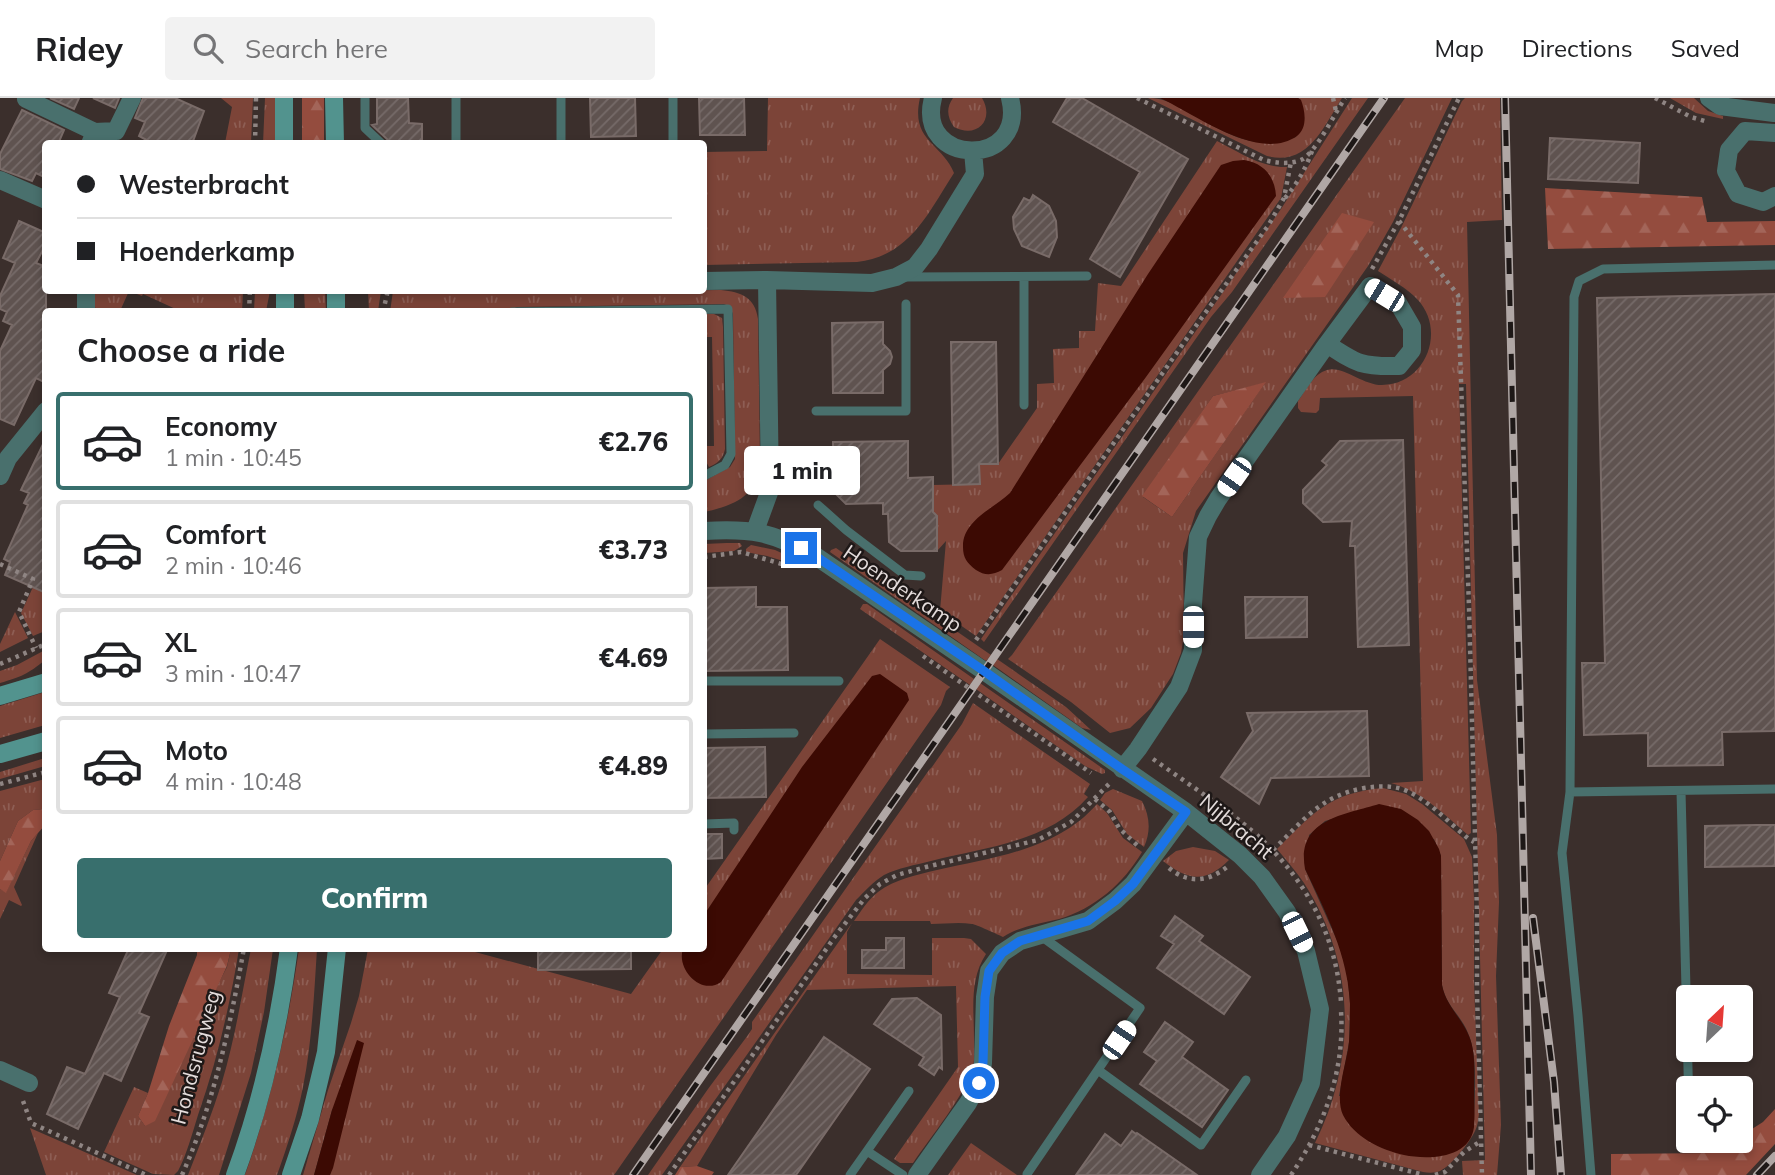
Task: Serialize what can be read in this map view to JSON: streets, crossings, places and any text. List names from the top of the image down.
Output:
{
  "streets": {
    "street": ["Hoenderkamp", "Nijbracht"],
    "path": ["Hondsrugweg"]
  },
  "crossings": [
    ["Hoenderkamp", "Nijbracht"]
  ],
  "north": "top right",
  "page": {
    "header": "Ridey",
    "search": "Search here",
    "nav": ["Map", "Directions", "Saved"],
    "banner": ["Westerbracht", "Hoenderkamp"],
    "heading": "Choose a ride",
    "list": [
      {
        "name": "Economy",
        "note": "1 min · 10:45",
        "value": "€2.76"
      },
      {
        "name": "Comfort",
        "note": "2 min · 10:46",
        "value": "€3.73"
      },
      {
        "name": "XL",
        "note": "3 min · 10:47",
        "value": "€4.69"
      },
      {
        "name": "Moto",
        "note": "4 min · 10:48",
        "value": "€4.89"
      }
    ],
    "bubble": "1 min",
    "buttons": "Confirm"
  }
}
